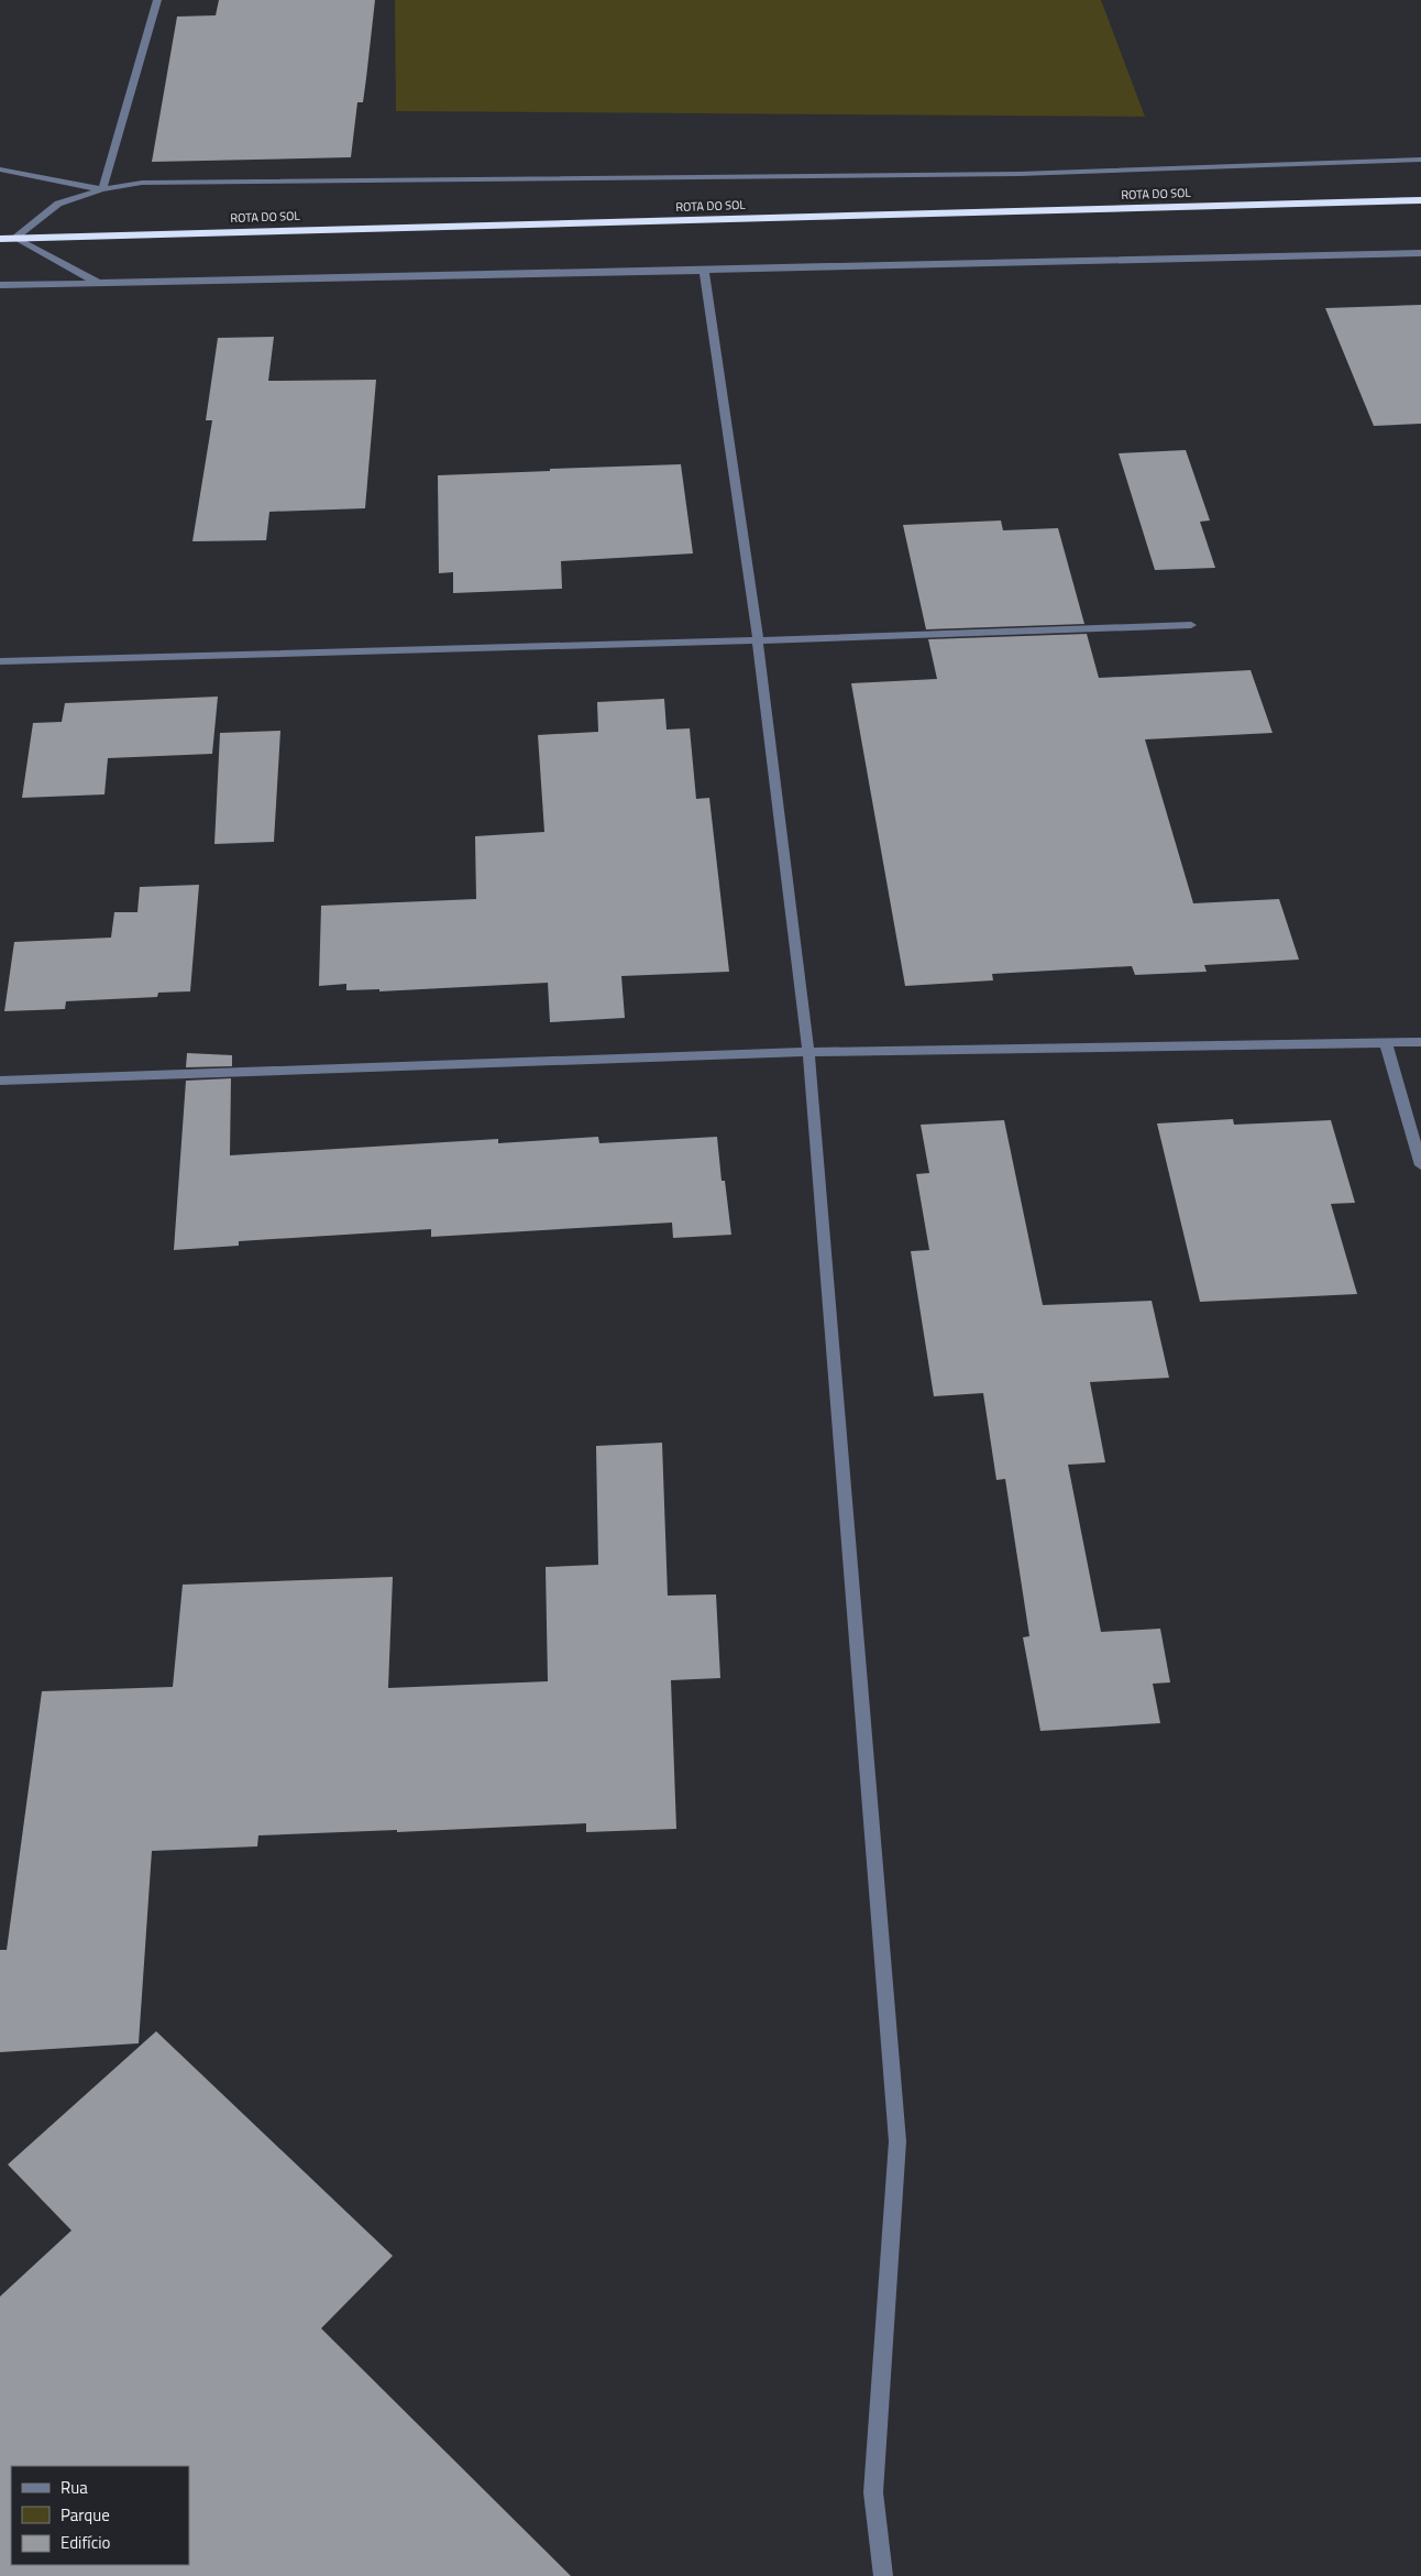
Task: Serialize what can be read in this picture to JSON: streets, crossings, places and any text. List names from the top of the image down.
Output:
{
  "streets": {
    "highway": ["ROTA DO SOL"]
  },
  "legend": ["Rua", "Parque", "Edifício"]
}
